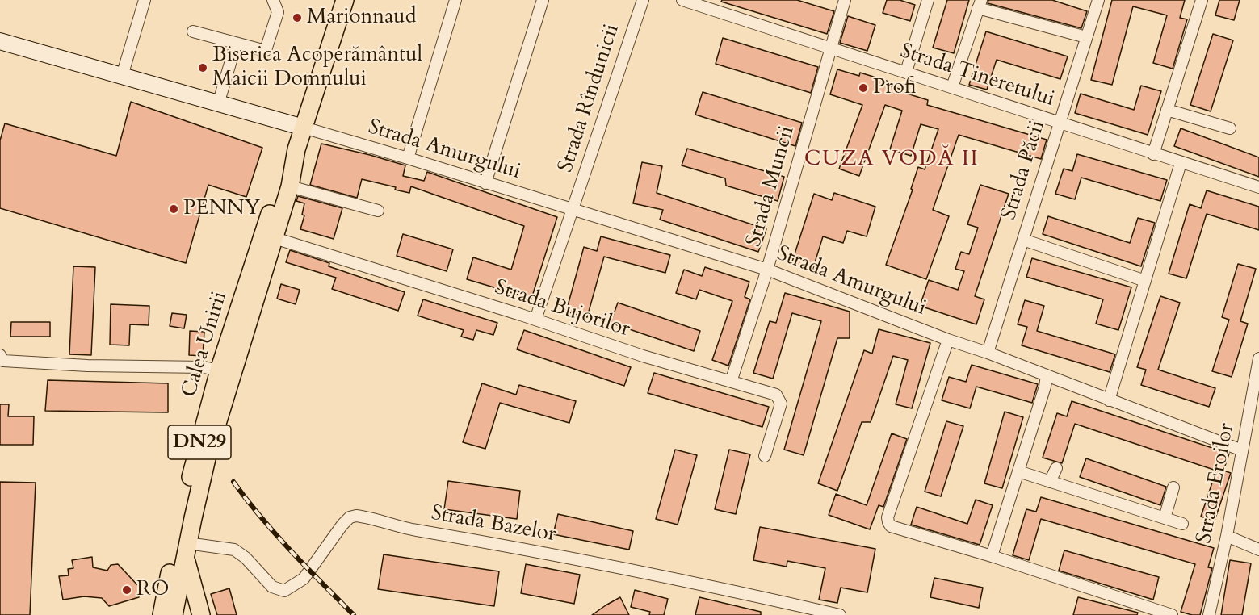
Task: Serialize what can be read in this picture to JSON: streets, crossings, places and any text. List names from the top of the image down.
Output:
{
  "streets": {
    "main road": ["Calea Unirii", "DN29"],
    "street": [
      "Strada Tineretului",
      "Strada Rîndunicii",
      "Strada Amurgului",
      "Strada Păcii",
      "Strada Muncii",
      "Strada Bujorilor",
      "Strada Eroilor",
      "Strada Bazelor"
    ]
  },
  "crossings": [
    ["Strada Tineretului", "Strada Păcii"],
    ["Strada Tineretului", "Strada Muncii"],
    ["Strada Rîndunicii", "Strada Amurgului"],
    ["Strada Amurgului", "Strada Păcii"],
    ["Strada Amurgului", "Strada Muncii"],
    ["Strada Amurgului", "Calea Unirii"],
    ["Strada Amurgului", "Strada Eroilor"],
    ["Strada Muncii", "Strada Bujorilor"],
    ["Strada Bujorilor", "Calea Unirii"],
    ["Calea Unirii", "Strada Bazelor"]
  ],
  "districts": ["CUZA VODĂ II"],
  "places": [
    "Marionnaud",
    "Biserica Acoperământul Maicii Domnului",
    "Profi",
    "PENNY",
    "RO"
  ]
}
